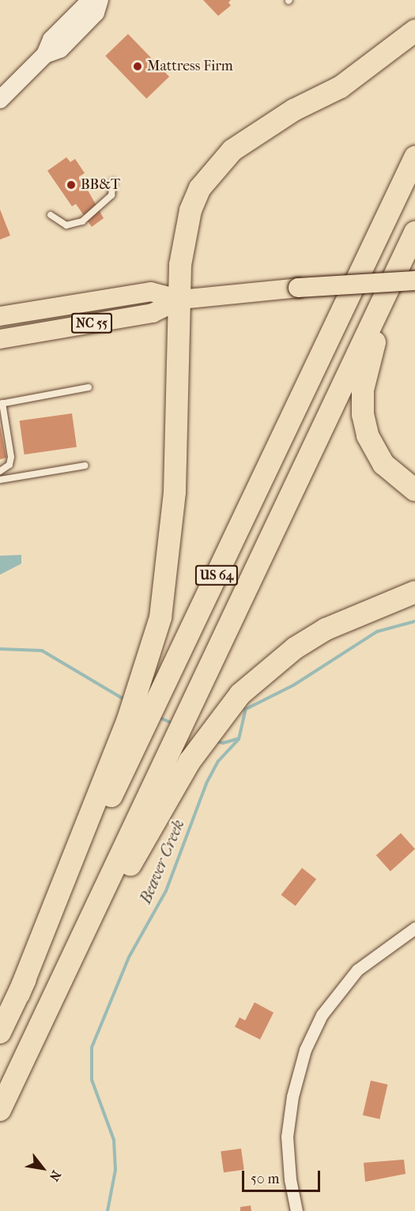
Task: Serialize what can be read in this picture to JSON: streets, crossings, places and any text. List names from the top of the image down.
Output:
{
  "streets": {
    "highway": ["US 64"],
    "main road": ["NC 55"]
  },
  "water": ["Beaver Creek"],
  "places": ["Mattress Firm", "BB&T"],
  "scale_bar": "50 m",
  "north": "bottom right"
}
